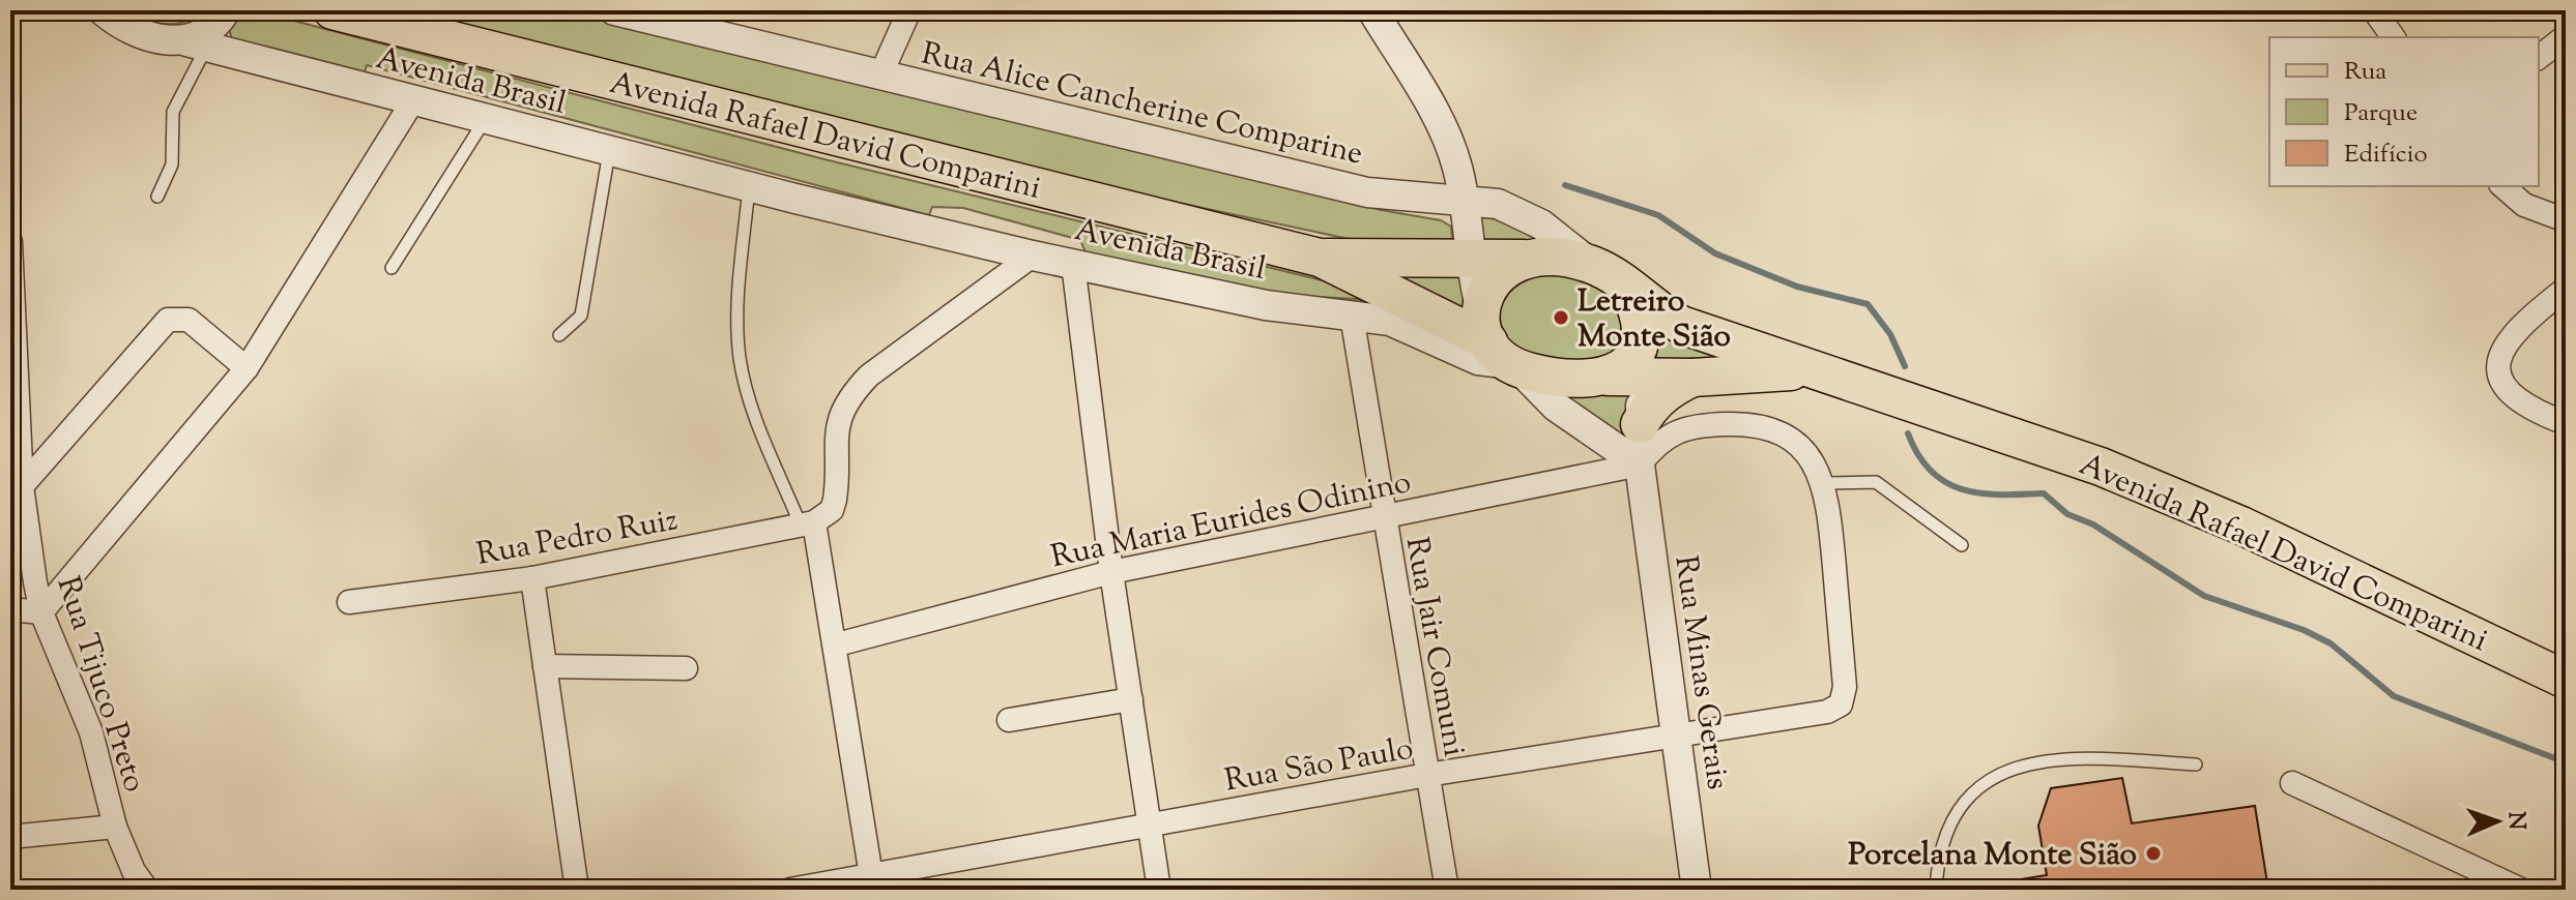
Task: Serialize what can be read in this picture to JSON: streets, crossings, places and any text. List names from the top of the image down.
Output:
{
  "streets": {
    "main road": ["Avenida Rafael David Comparini"],
    "street": [
      "Avenida Brasil",
      "Rua Alice Cancherine Comparine",
      "Rua Maria Eurides Odinino",
      "Rua Pedro Ruiz",
      "Rua Jair Comuni",
      "Rua Minas Gerais",
      "Rua Tijuco Preto",
      "Rua São Paulo"
    ]
  },
  "crossings": [
    ["Avenida Brasil", "Rua Alice Cancherine Comparine"],
    ["Avenida Brasil", "Avenida Rafael David Comparini"],
    ["Avenida Brasil", "Rua Jair Comuni"],
    ["Avenida Brasil", "Rua Minas Gerais"],
    ["Rua Alice Cancherine Comparine", "Avenida Rafael David Comparini"],
    ["Rua Alice Cancherine Comparine", "Rua Minas Gerais"],
    ["Avenida Rafael David Comparini", "Rua Minas Gerais"],
    ["Rua Maria Eurides Odinino", "Rua Jair Comuni"],
    ["Rua Maria Eurides Odinino", "Rua Minas Gerais"],
    ["Rua Jair Comuni", "Rua São Paulo"],
    ["Rua Minas Gerais", "Rua São Paulo"]
  ],
  "places": ["Letreiro Monte Sião", "Porcelana Monte Sião"],
  "legend": ["Rua", "Parque", "Edifício"],
  "north": "right"
}
